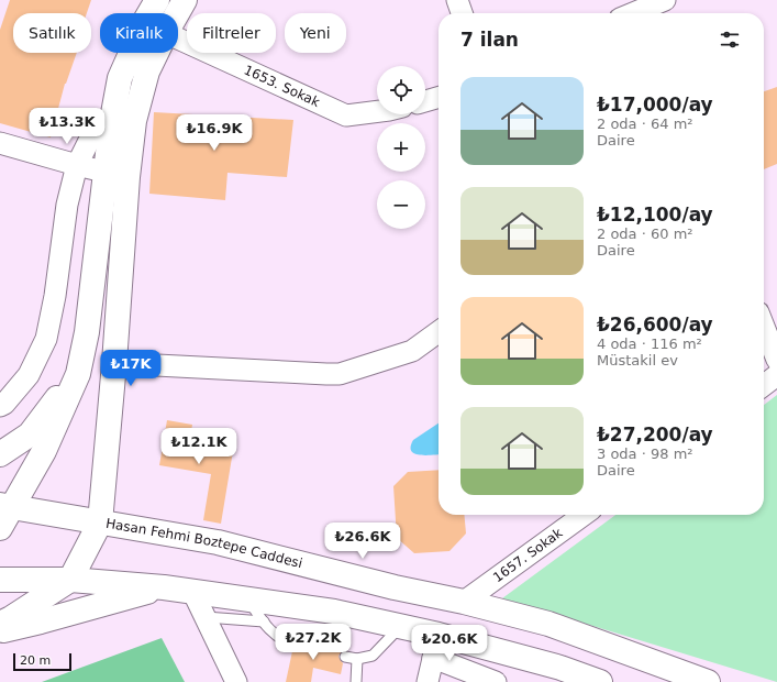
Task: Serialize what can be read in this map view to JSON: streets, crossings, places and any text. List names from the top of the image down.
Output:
{
  "streets": {
    "main road": ["Hasan Fehmi Boztepe Caddesi"],
    "street": ["1653. Sokak", "1657. Sokak"]
  },
  "crossings": [
    ["Hasan Fehmi Boztepe Caddesi", "1657. Sokak"]
  ],
  "scale_bar": "20 m",
  "page": {
    "chip": [
      "Satılık",
      "Kiralık",
      "Filtreler",
      "Yeni"
    ],
    "heading": "7 ilan",
    "map_buttons": ["+", "−"],
    "list": [
      {
        "name": "₺17,000/ay",
        "note": "2 oda · 64 m² · Daire"
      },
      {
        "name": "₺12,100/ay",
        "note": "2 oda · 60 m² · Daire"
      },
      {
        "name": "₺26,600/ay",
        "note": "4 oda · 116 m² · Müstakil ev"
      },
      {
        "name": "₺27,200/ay",
        "note": "3 oda · 98 m² · Daire"
      }
    ],
    "price": [
      "₺13.3K",
      "₺16.9K",
      "₺17K",
      "₺12.1K",
      "₺26.6K",
      "₺27.2K",
      "₺20.6K"
    ],
    "scale": "20 m"
  }
}
